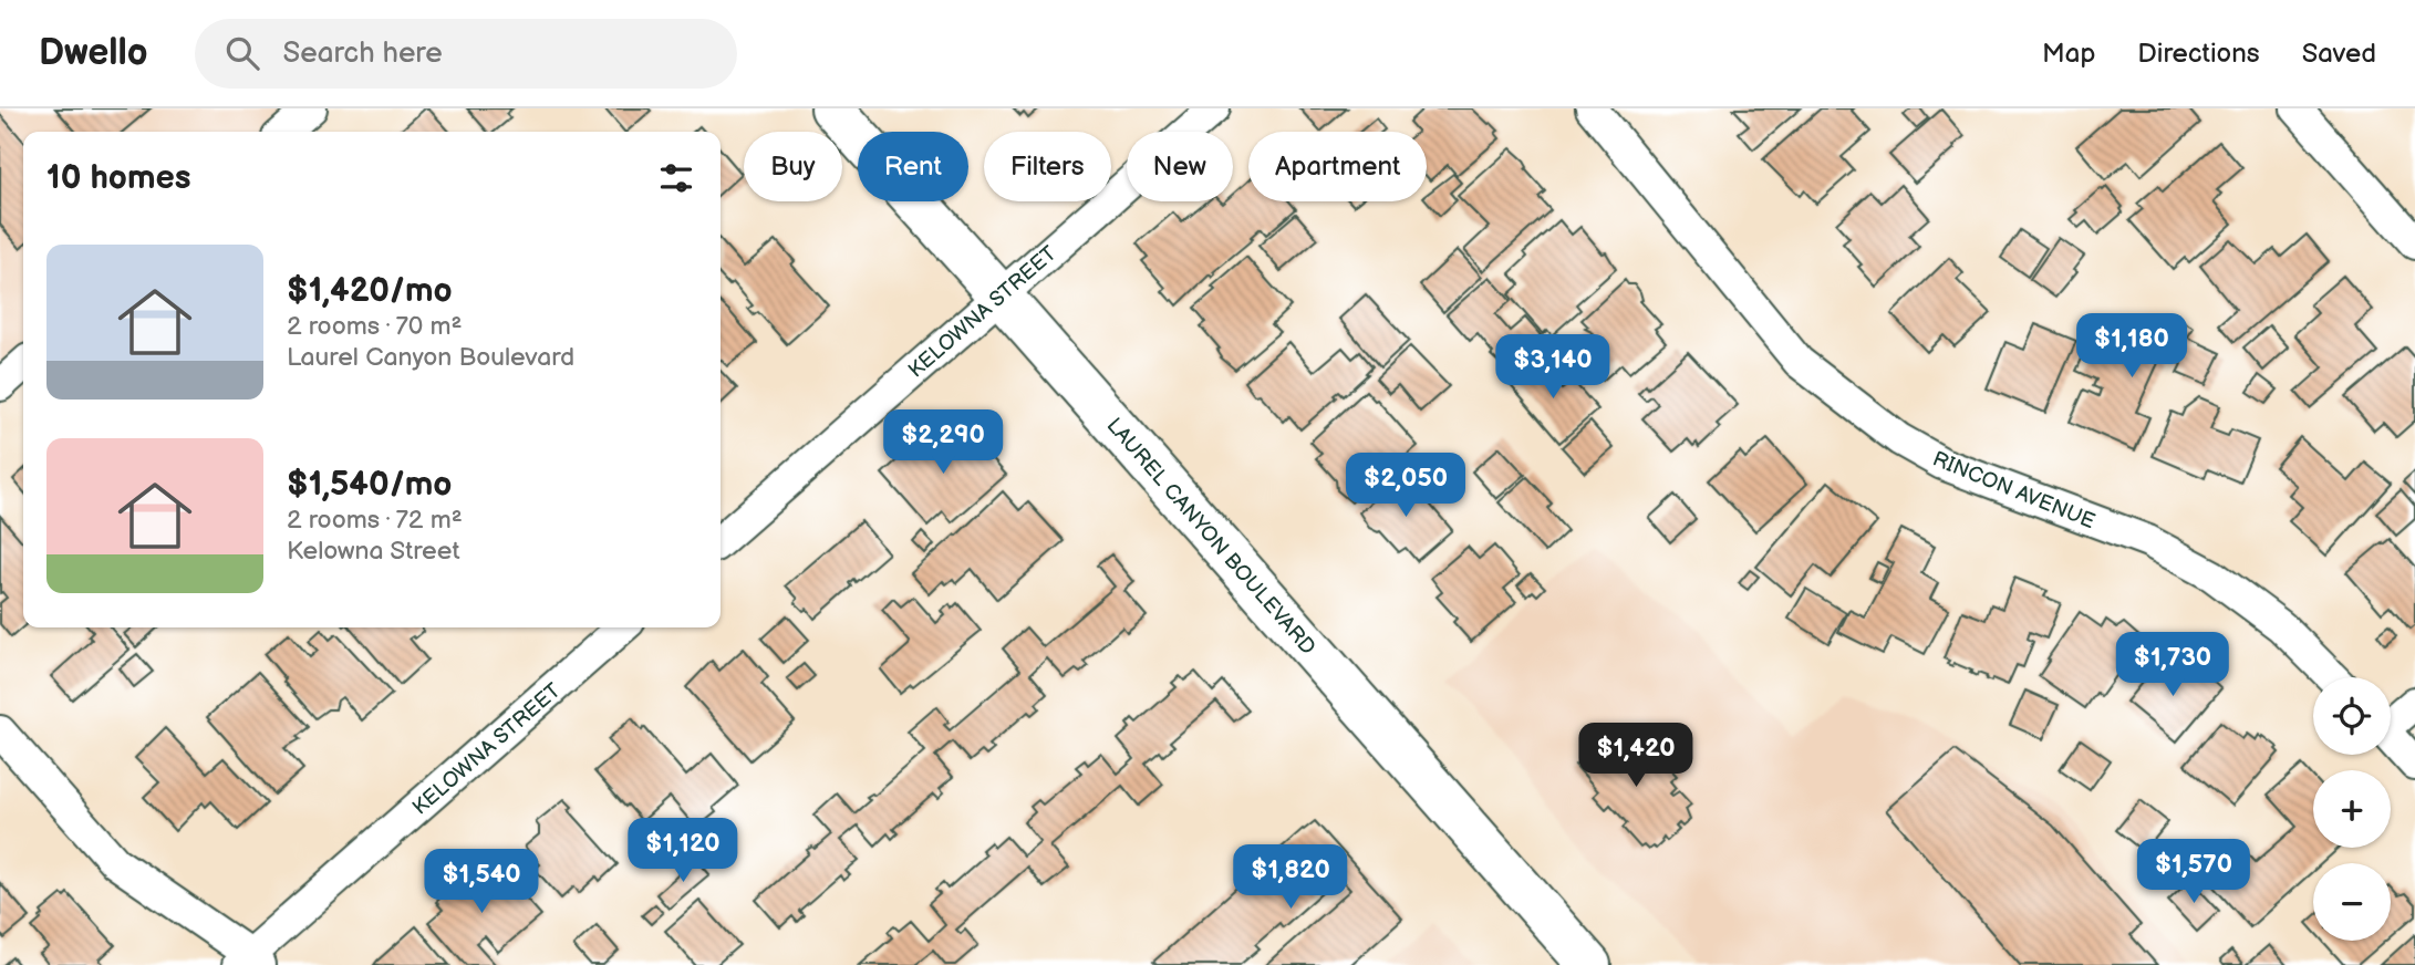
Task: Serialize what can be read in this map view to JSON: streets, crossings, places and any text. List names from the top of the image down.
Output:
{
  "streets": {
    "main road": ["LAUREL CANYON BOULEVARD"],
    "street": ["KELOWNA STREET", "RINCON AVENUE"]
  },
  "crossings": [
    ["KELOWNA STREET", "LAUREL CANYON BOULEVARD"]
  ],
  "page": {
    "header": "Dwello",
    "search": "Search here",
    "nav": ["Map", "Directions", "Saved"],
    "chip": [
      "Buy",
      "Rent",
      "Filters",
      "New",
      "Apartment"
    ],
    "heading": "10 homes",
    "list": [
      {
        "name": "$1,420/mo",
        "note": "2 rooms · 70 m² · Laurel Canyon Boulevard"
      },
      {
        "name": "$1,540/mo",
        "note": "2 rooms · 72 m² · Kelowna Street"
      }
    ],
    "price": [
      "$1,180",
      "$3,140",
      "$2,290",
      "$2,050",
      "$1,730",
      "$1,420",
      "$1,120",
      "$1,570",
      "$1,820",
      "$1,540"
    ],
    "map_buttons": ["+", "−"]
  }
}
